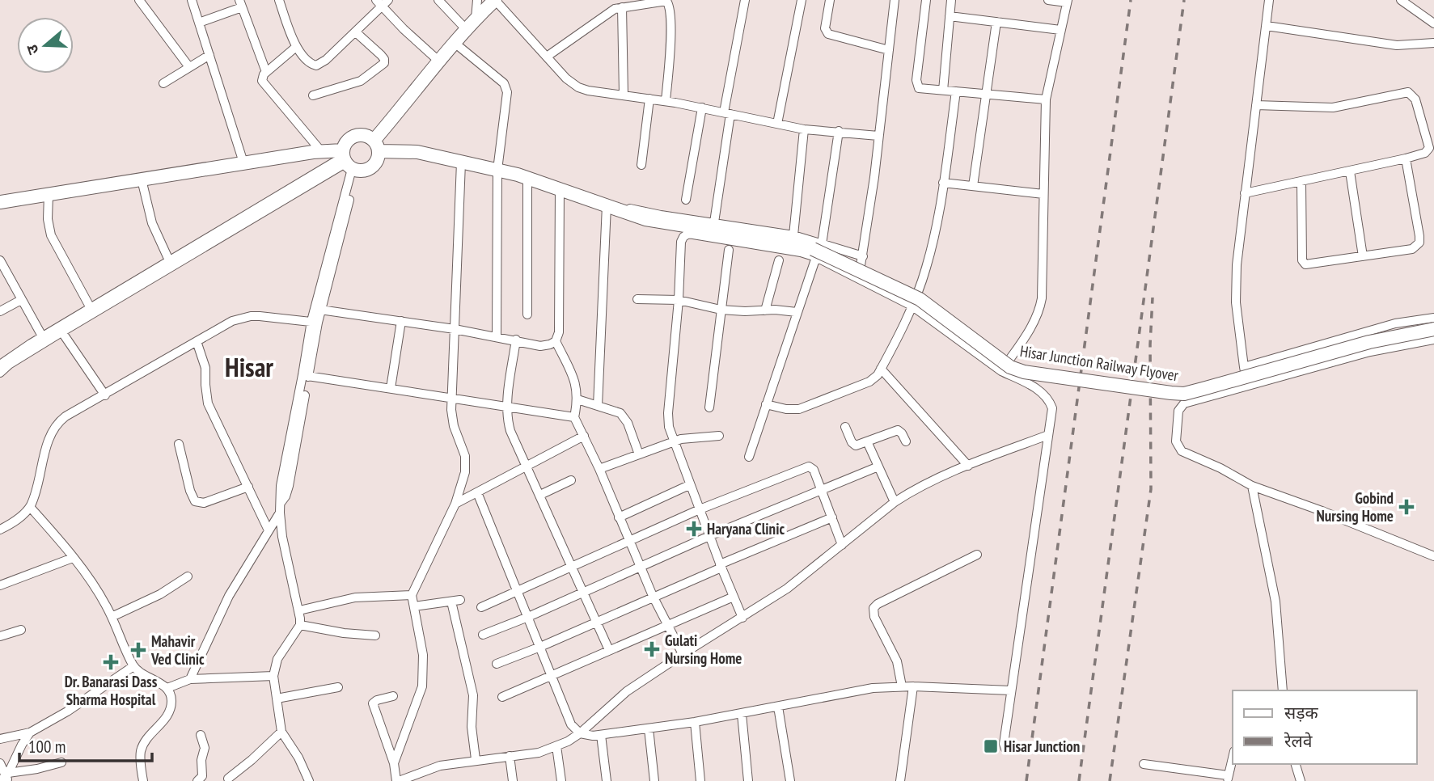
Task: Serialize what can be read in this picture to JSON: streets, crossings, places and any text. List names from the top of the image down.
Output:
{
  "streets": {
    "main road": ["Hisar Junction Railway Flyover"]
  },
  "districts": ["Hisar"],
  "places": {
    "health": [
      "Gobind Nursing Home",
      "Haryana Clinic",
      "Gulati Nursing Home",
      "Mahavir Ved Clinic",
      "Dr. Banarasi Dass Sharma Hospital"
    ],
    "transit": ["Hisar Junction"]
  },
  "legend": ["सड़क", "रेलवे"],
  "scale_bar": "100 m",
  "north": "left"
}
